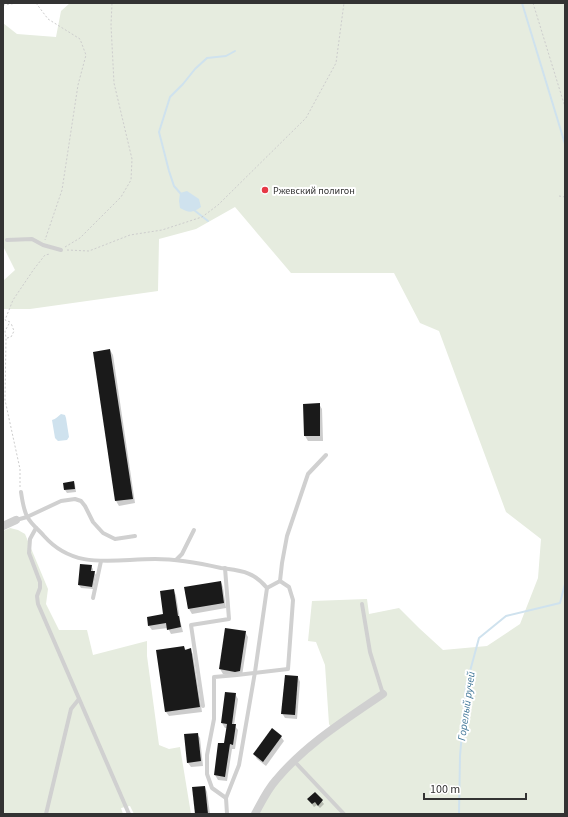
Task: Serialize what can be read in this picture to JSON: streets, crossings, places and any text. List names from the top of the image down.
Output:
{
  "water": ["Горелый ручей"],
  "places": ["Ржевский полигон"],
  "scale_bar": "100 m"
}
